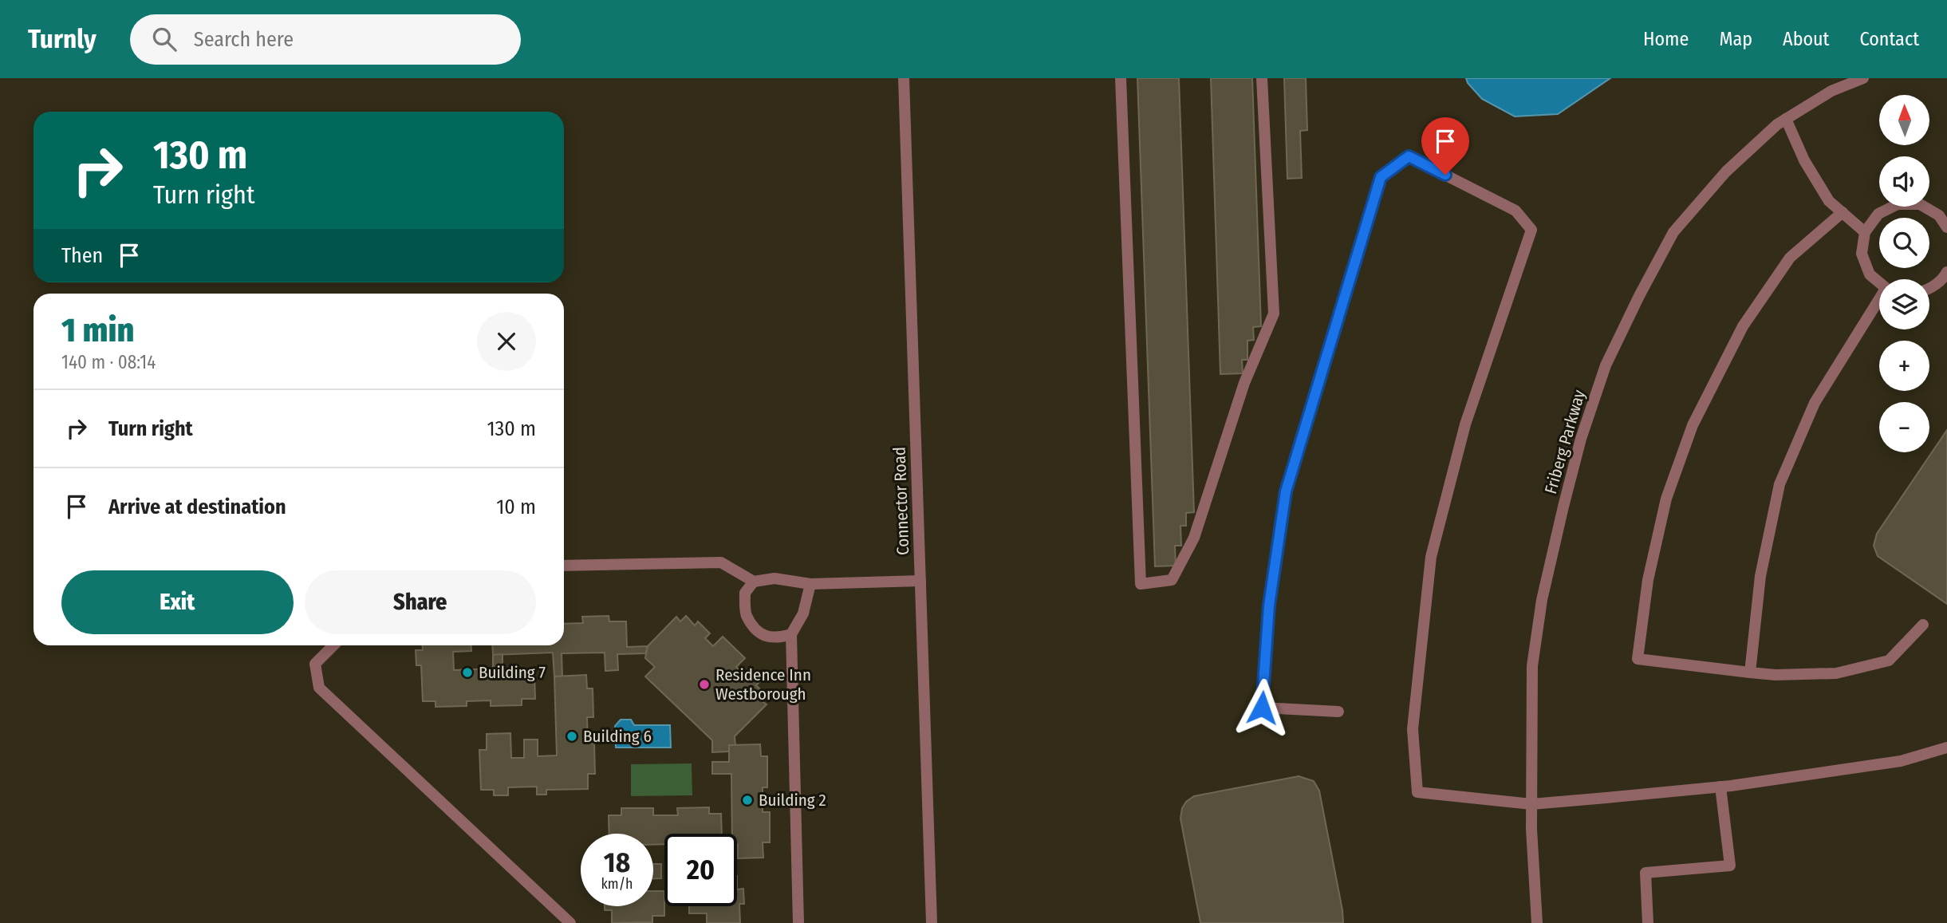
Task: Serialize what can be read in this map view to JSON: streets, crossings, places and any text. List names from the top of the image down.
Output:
{
  "streets": {
    "street": ["Friberg Parkway", "Connector Road"]
  },
  "places": [
    "Building 7",
    "Residence Inn Westborough",
    "Building 6",
    "Building 2"
  ],
  "north": "top",
  "page": {
    "header": "Turnly",
    "search": "Search here",
    "nav": [
      "Home",
      "Map",
      "About",
      "Contact"
    ],
    "map_buttons": ["+", "−"],
    "turn": ["130 m", "Turn right"],
    "then": "Then",
    "heading": ["1 min", "140 m · 08:14"],
    "list": [
      {
        "name": "Turn right",
        "value": "130 m"
      },
      {
        "name": "Arrive at destination",
        "value": "10 m"
      }
    ],
    "buttons": ["Exit", "Share"],
    "speed": "18 km/h",
    "limit": "20"
  }
}
